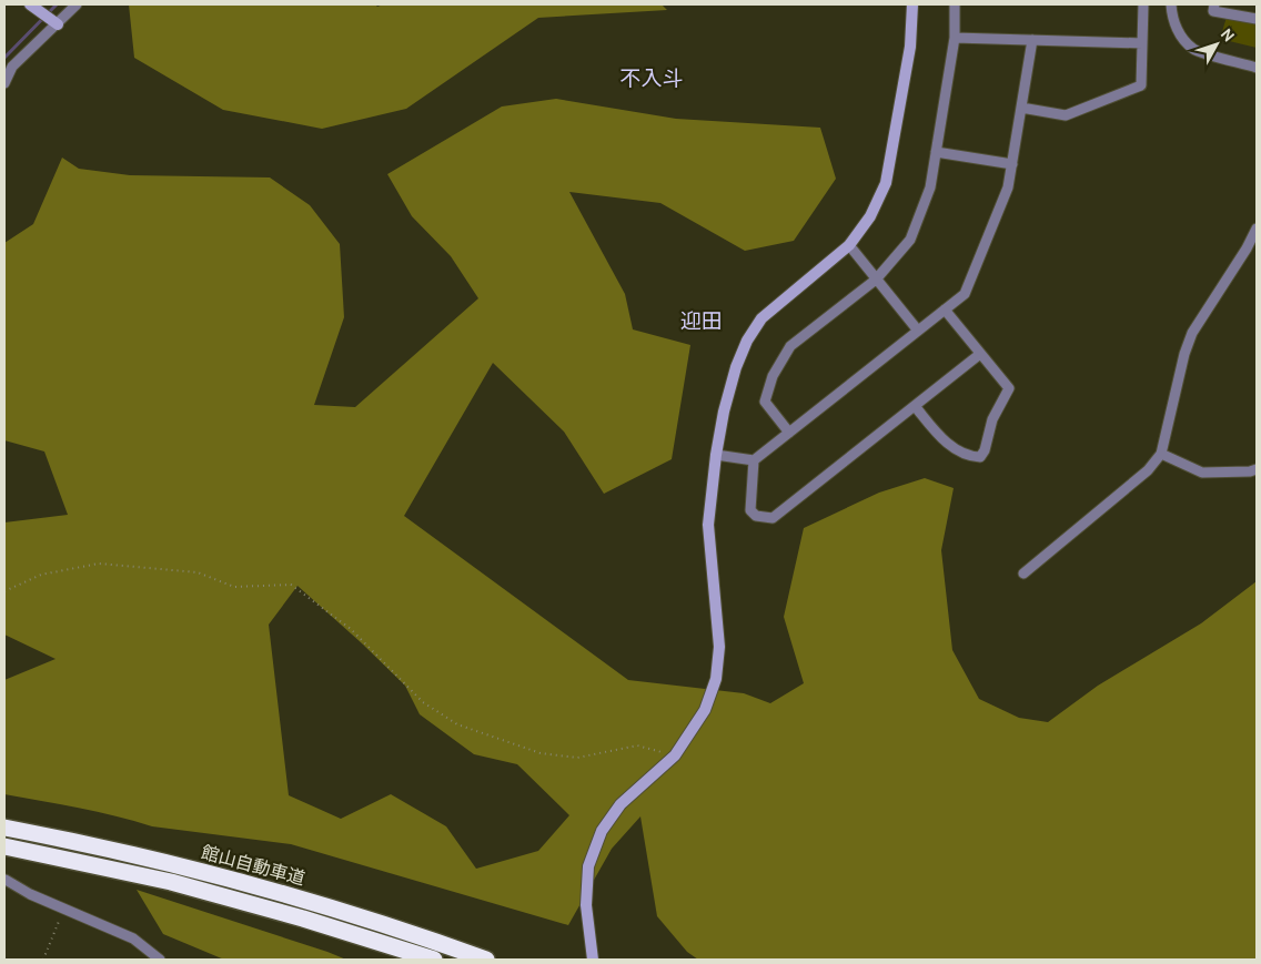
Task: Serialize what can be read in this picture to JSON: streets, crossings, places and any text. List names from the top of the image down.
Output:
{
  "streets": {
    "highway": ["館山自動車道"]
  },
  "districts": ["不入斗", "迎田"],
  "north": "top right"
}
